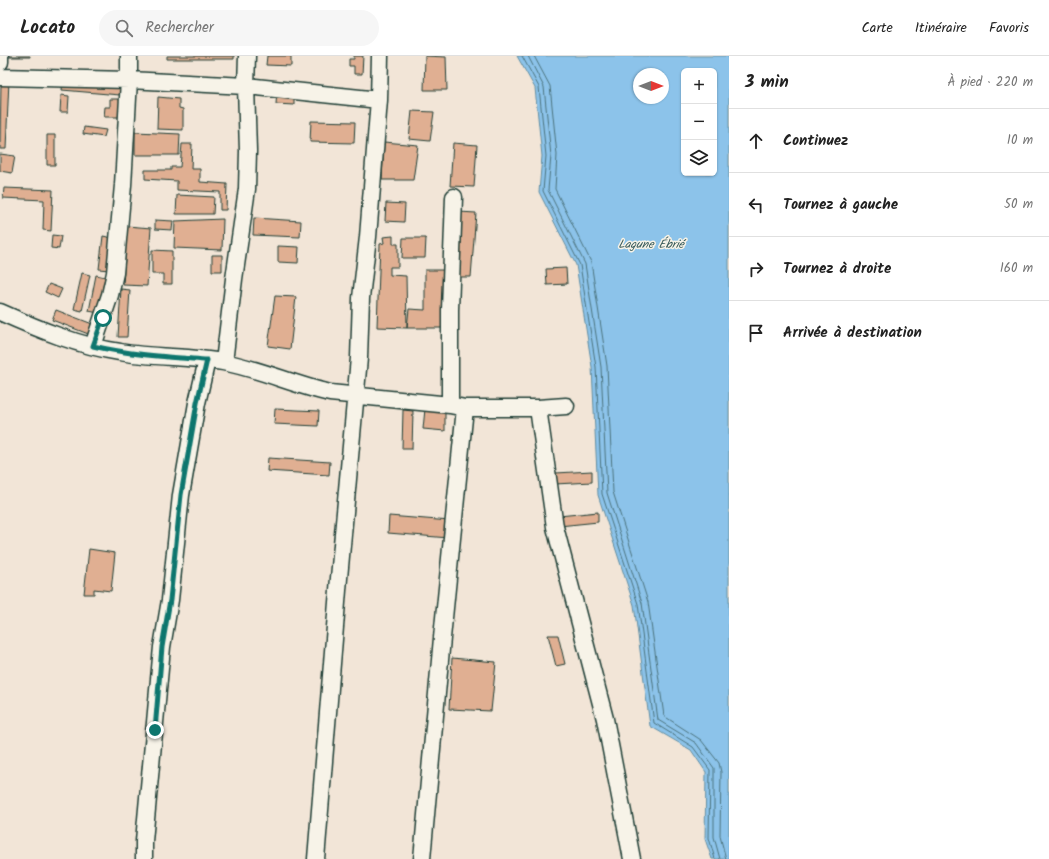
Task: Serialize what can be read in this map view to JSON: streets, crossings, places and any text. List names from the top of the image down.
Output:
{
  "water": ["Lagune Ébrié"],
  "north": "right",
  "page": {
    "header": "Locato",
    "search": "Rechercher",
    "nav": ["Carte", "Itinéraire", "Favoris"],
    "heading": ["3 min", "À pied · 220 m"],
    "map_buttons": ["+", "−"],
    "list": [
      ["Continuez", "10 m"],
      ["Tournez à gauche", "50 m"],
      ["Tournez à droite", "160 m"],
      "Arrivée à destination"
    ]
  }
}
